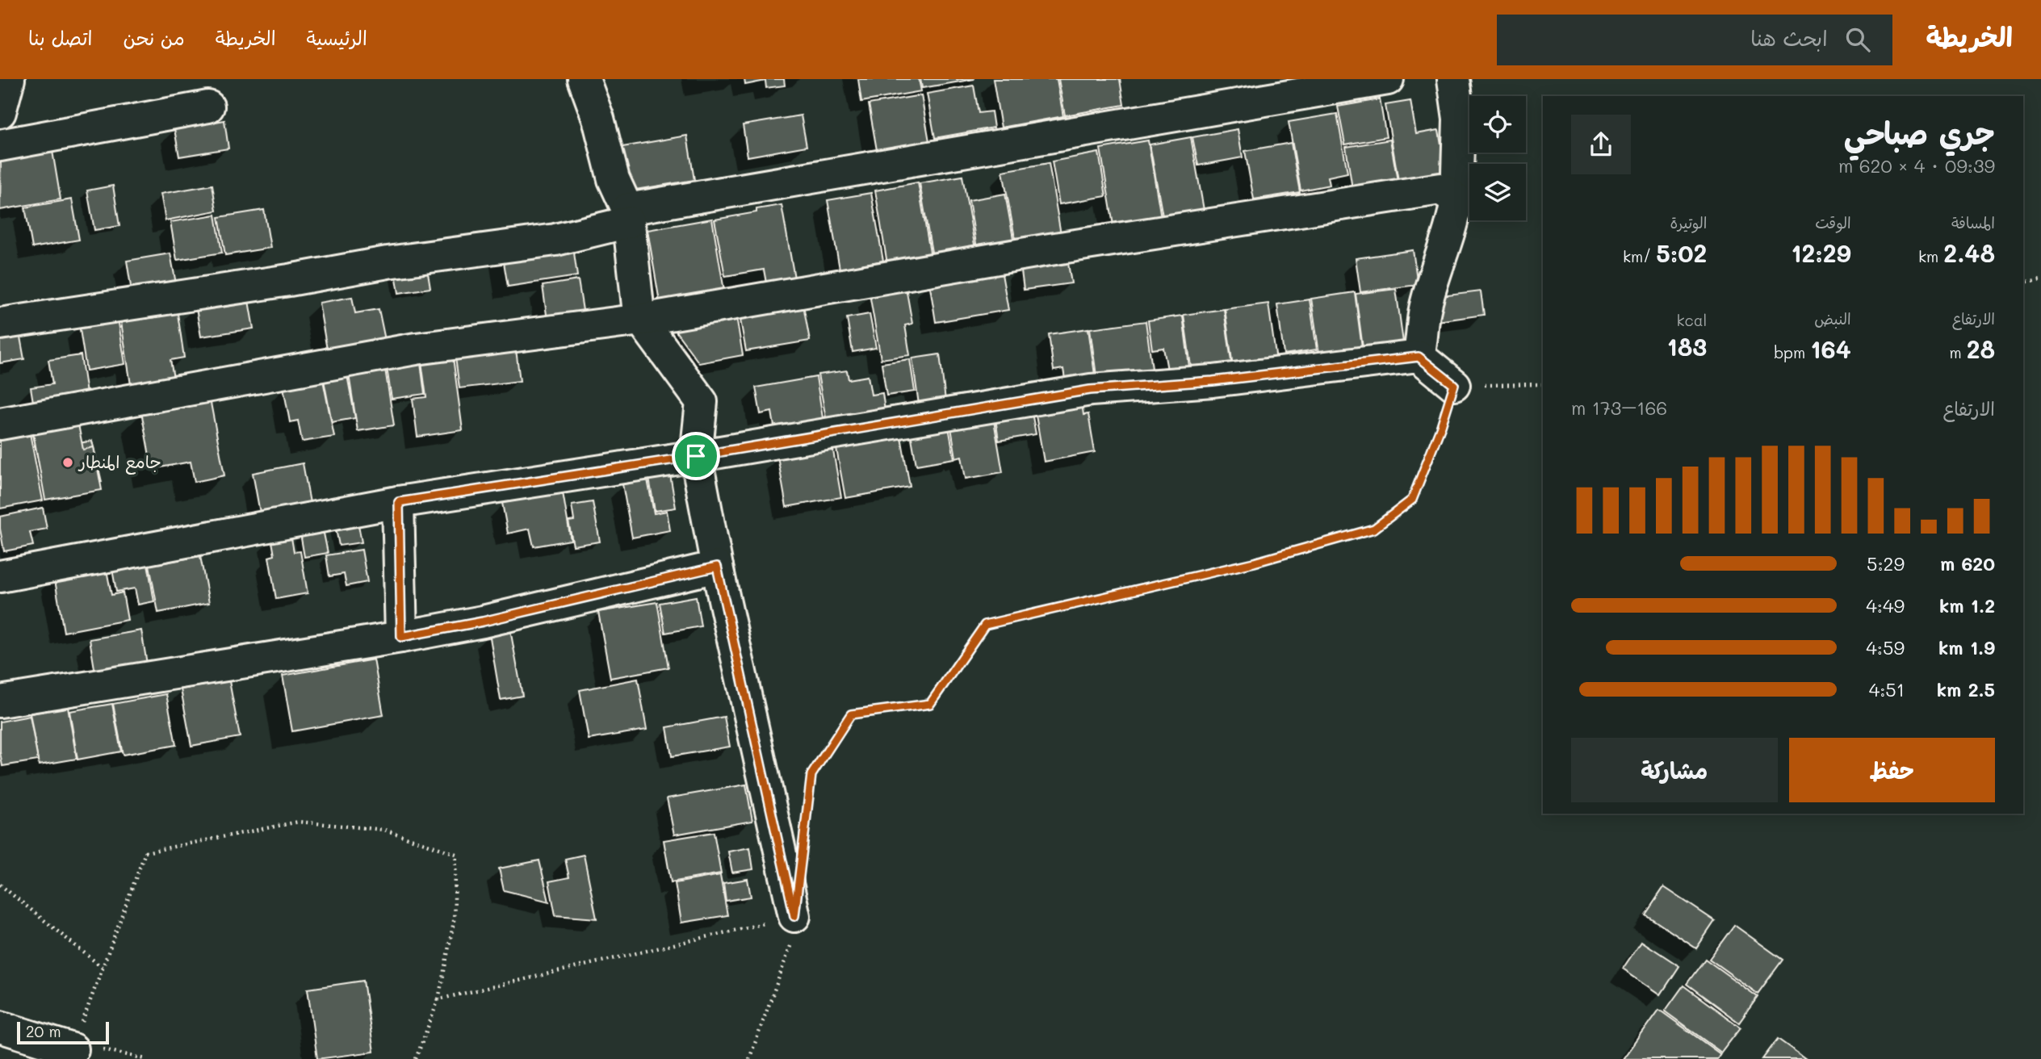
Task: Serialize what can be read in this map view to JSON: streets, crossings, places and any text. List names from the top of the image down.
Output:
{
  "places": ["جامع المنطار"],
  "scale_bar": "20 m",
  "page": {
    "header": "الخريطة",
    "search": "ابحث هنا",
    "nav": [
      "الرئيسية",
      "الخريطة",
      "من نحن",
      "اتصل بنا"
    ],
    "heading": ["جري صباحي", "09:39 · 4 × 620 m"],
    "stats": [
      ["المسافة", "2.48 km"],
      ["الوقت", "12:29"],
      ["الوتيرة", "5:02 /km"],
      ["الارتفاع", "28 m"],
      ["النبض", "164 bpm"],
      ["kcal", "183"]
    ],
    "chart": ["الارتفاع", "166–173 m"],
    "list": [
      {
        "name": "620 m",
        "note": "5:29"
      },
      {
        "name": "1.2 km",
        "note": "4:49"
      },
      {
        "name": "1.9 km",
        "note": "4:59"
      },
      {
        "name": "2.5 km",
        "note": "4:51"
      }
    ],
    "buttons": ["حفظ", "مشاركة"],
    "scale": "20 m"
  }
}
